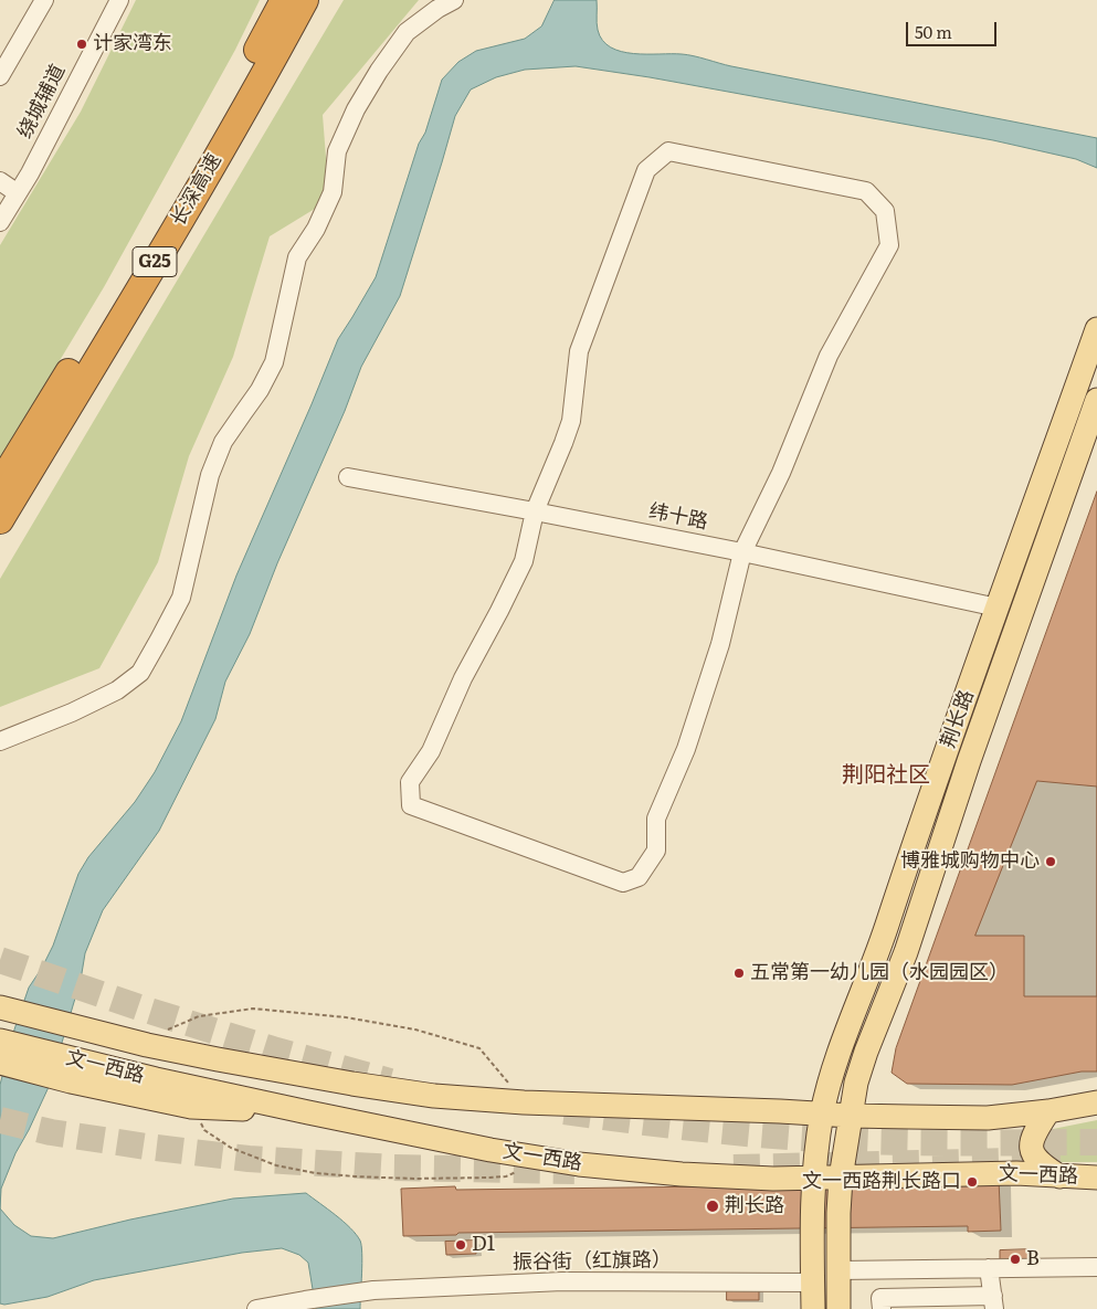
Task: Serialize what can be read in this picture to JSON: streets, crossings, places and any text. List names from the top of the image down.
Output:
{
  "streets": {
    "highway": ["长深高速", "G25"],
    "main road": ["荆长路", "文一西路"],
    "street": ["绕城辅道", "纬十路", "振谷街（红旗路）"]
  },
  "crossings": [
    ["纬十路", "荆长路"],
    ["荆长路", "文一西路"],
    ["荆长路", "振谷街（红旗路）"]
  ],
  "districts": ["荆阳社区"],
  "places": [
    "计家湾东",
    "博雅城购物中心",
    "五常第一幼儿园（水园园区）",
    "文一西路荆长路口",
    "荆长路",
    "D1",
    "B"
  ],
  "scale_bar": "50 m"
}
